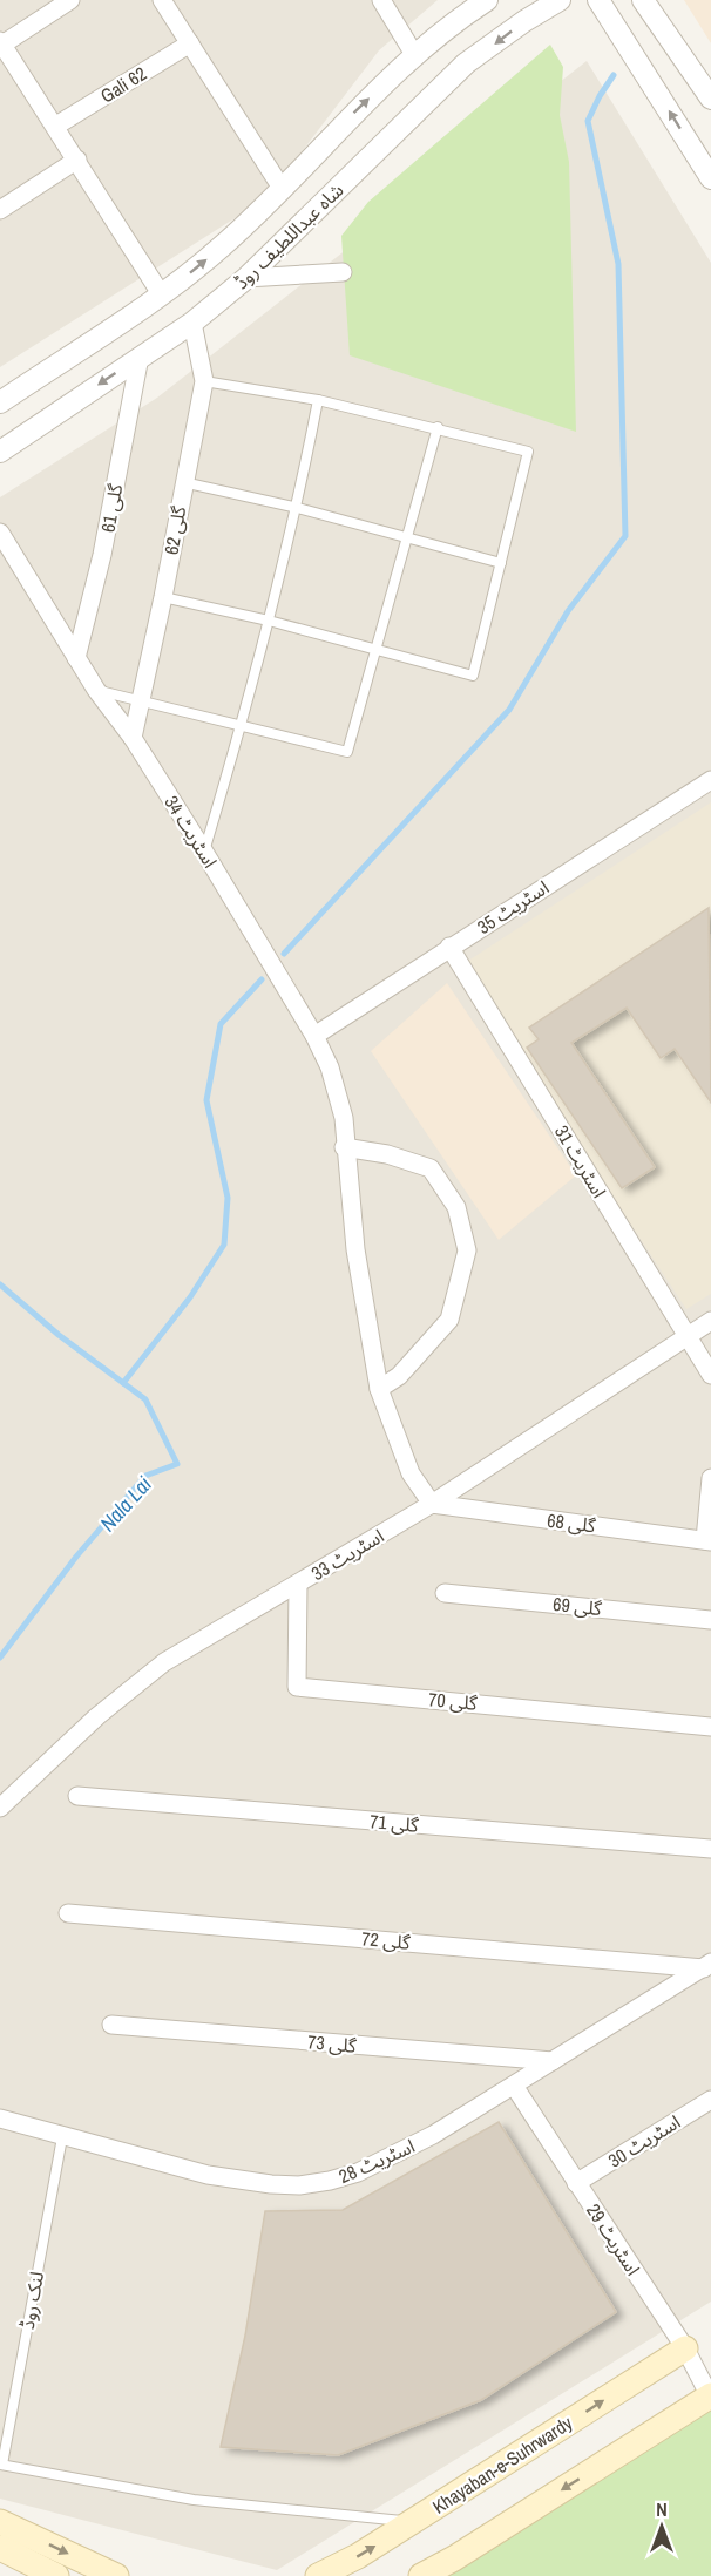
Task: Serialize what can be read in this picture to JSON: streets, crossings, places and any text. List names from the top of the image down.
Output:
{
  "streets": {
    "main road": ["Khayaban-e-Suhrwardy"],
    "street": [
      "Gali 62",
      "شاہ عبداللطیف روڈ",
      "گلی 61",
      "گلی 62",
      "اسٹریٹ 34",
      "اسٹریٹ 35",
      "اسٹریٹ 31",
      "گلی 68",
      "اسٹریٹ 33",
      "گلی 69",
      "گلی 70",
      "گلی 71",
      "گلی 72",
      "گلی 73",
      "اسٹریٹ 30",
      "اسٹریٹ 28",
      "اسٹریٹ 29"
    ],
    "lane": ["لنک روڈ"]
  },
  "crossings": [
    ["شاہ عبداللطیف روڈ", "گلی 61"],
    ["شاہ عبداللطیف روڈ", "گلی 62"],
    ["گلی 61", "اسٹریٹ 34"],
    ["گلی 62", "اسٹریٹ 34"],
    ["اسٹریٹ 34", "اسٹریٹ 35"],
    ["اسٹریٹ 34", "گلی 68"],
    ["اسٹریٹ 34", "اسٹریٹ 33"],
    ["اسٹریٹ 35", "اسٹریٹ 31"],
    ["اسٹریٹ 31", "اسٹریٹ 33"],
    ["گلی 68", "اسٹریٹ 33"],
    ["اسٹریٹ 33", "گلی 70"],
    ["گلی 72", "اسٹریٹ 28"],
    ["گلی 73", "اسٹریٹ 28"],
    ["اسٹریٹ 30", "اسٹریٹ 29"],
    ["اسٹریٹ 28", "اسٹریٹ 29"],
    ["اسٹریٹ 28", "لنک روڈ"],
    ["اسٹریٹ 29", "Khayaban-e-Suhrwardy"]
  ],
  "water": ["Nala Lai"],
  "north": "top"
}
